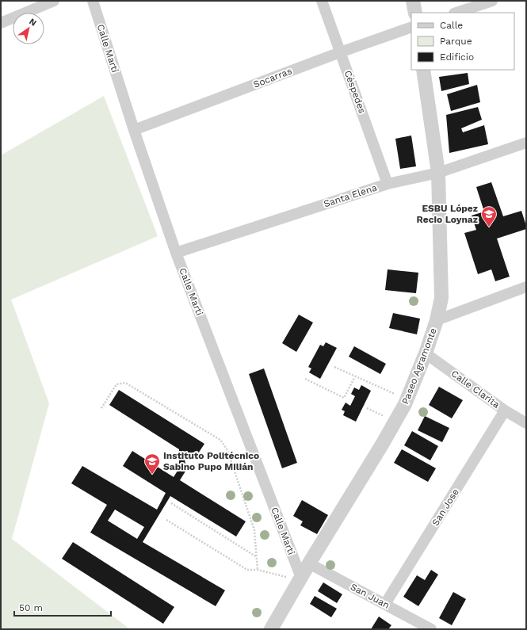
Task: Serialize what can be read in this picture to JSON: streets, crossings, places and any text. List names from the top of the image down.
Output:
{
  "streets": {
    "street": [
      "Calle Marti",
      "Socarras",
      "Céspedes",
      "Santa Elena",
      "Paseo Agramonte",
      "Calle Clarita",
      "San Jose",
      "San Juan"
    ]
  },
  "crossings": [
    ["Calle Marti", "Socarras"],
    ["Calle Marti", "Santa Elena"],
    ["Calle Marti", "Paseo Agramonte"],
    ["Socarras", "Céspedes"],
    ["Céspedes", "Santa Elena"],
    ["Santa Elena", "Paseo Agramonte"],
    ["Paseo Agramonte", "Calle Clarita"],
    ["Paseo Agramonte", "San Juan"],
    ["Calle Clarita", "San Jose"],
    ["San Jose", "San Juan"]
  ],
  "places": {
    "school or university": ["ESBU López Recio Loynaz", "Instituto Politécnico Sabino Pupo Milián"]
  },
  "legend": ["Calle", "Parque", "Edificio"],
  "scale_bar": "50 m",
  "north": "top right"
}
